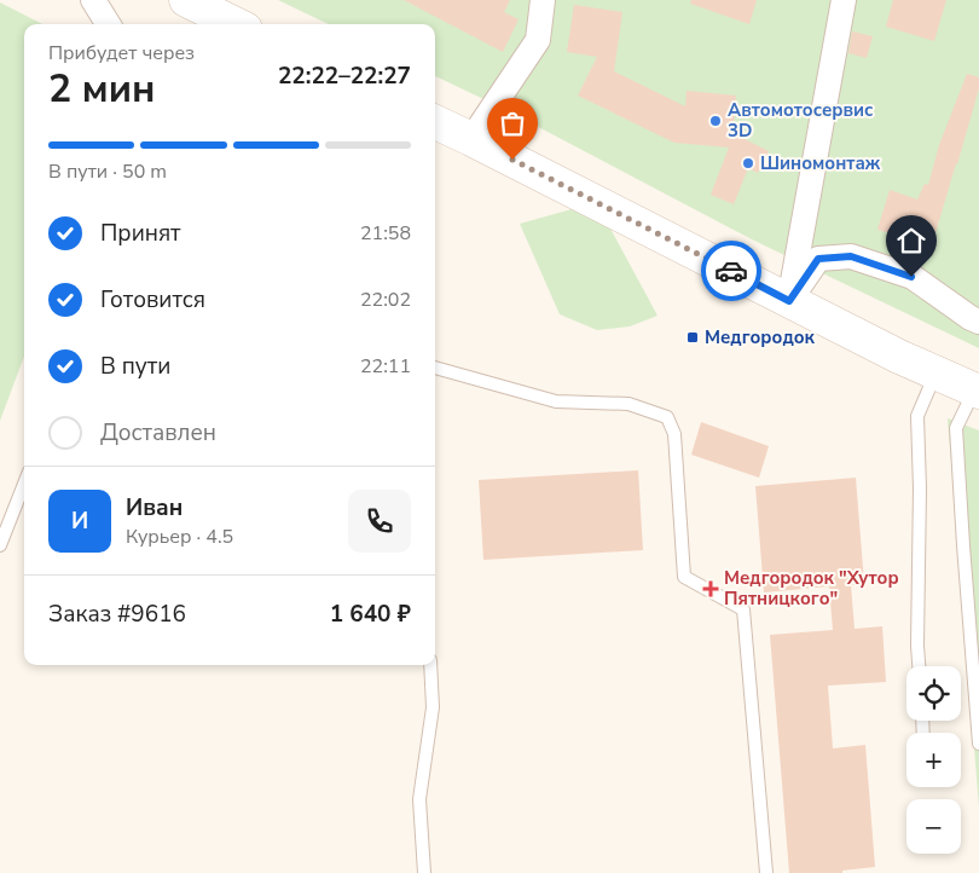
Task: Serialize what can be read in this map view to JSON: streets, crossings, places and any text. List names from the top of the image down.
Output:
{
  "places": {
    "other": ["Автомотосервис 3D", "Шиномонтаж"],
    "transit": ["Медгородок"],
    "health": ["Медгородок \"Хутор Пятницкого\""]
  },
  "page": {
    "heading": ["2 мин", "Прибудет через", "22:22–22:27"],
    "panel": [
      "Иван",
      "Курьер · 4.5",
      "Заказ #9616",
      "1 640 ₽"
    ],
    "bar": "В пути · 50 m",
    "list": [
      ["Принят", "21:58"],
      ["Готовится", "22:02"],
      ["В пути", "22:11"],
      "Доставлен"
    ],
    "round": "И",
    "map_buttons": ["+", "−"]
  }
}
